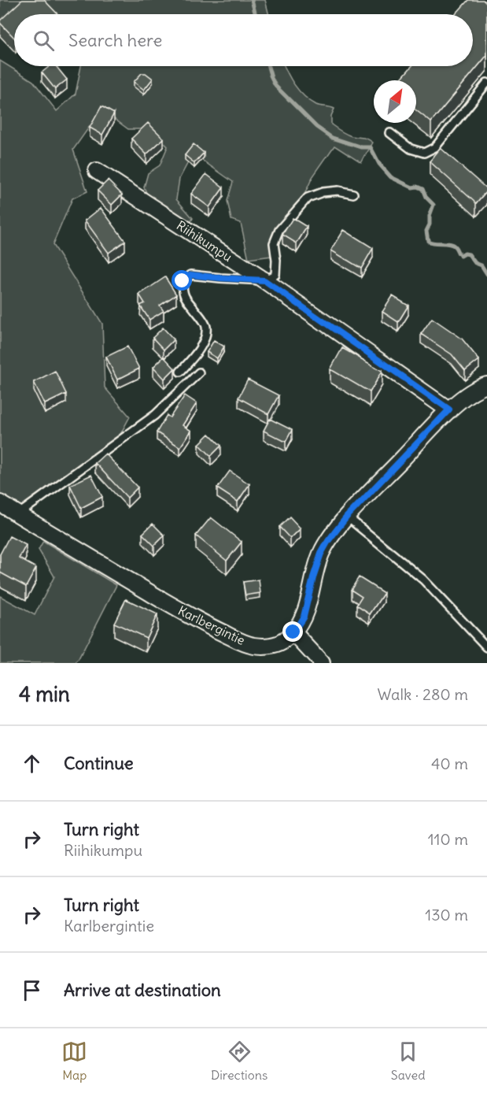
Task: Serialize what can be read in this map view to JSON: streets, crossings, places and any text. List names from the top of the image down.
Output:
{
  "streets": {
    "street": ["Riihikumpu", "Karlbergintie"]
  },
  "crossings": [
    ["Riihikumpu", "Karlbergintie"]
  ],
  "north": "top right",
  "page": {
    "search": "Search here",
    "heading": ["4 min", "Walk · 280 m"],
    "list": [
      ["Continue", "40 m"],
      ["Turn right", "Riihikumpu", "110 m"],
      ["Turn right", "Karlbergintie", "130 m"],
      "Arrive at destination"
    ],
    "nav": ["Map", "Directions", "Saved"]
  }
}
